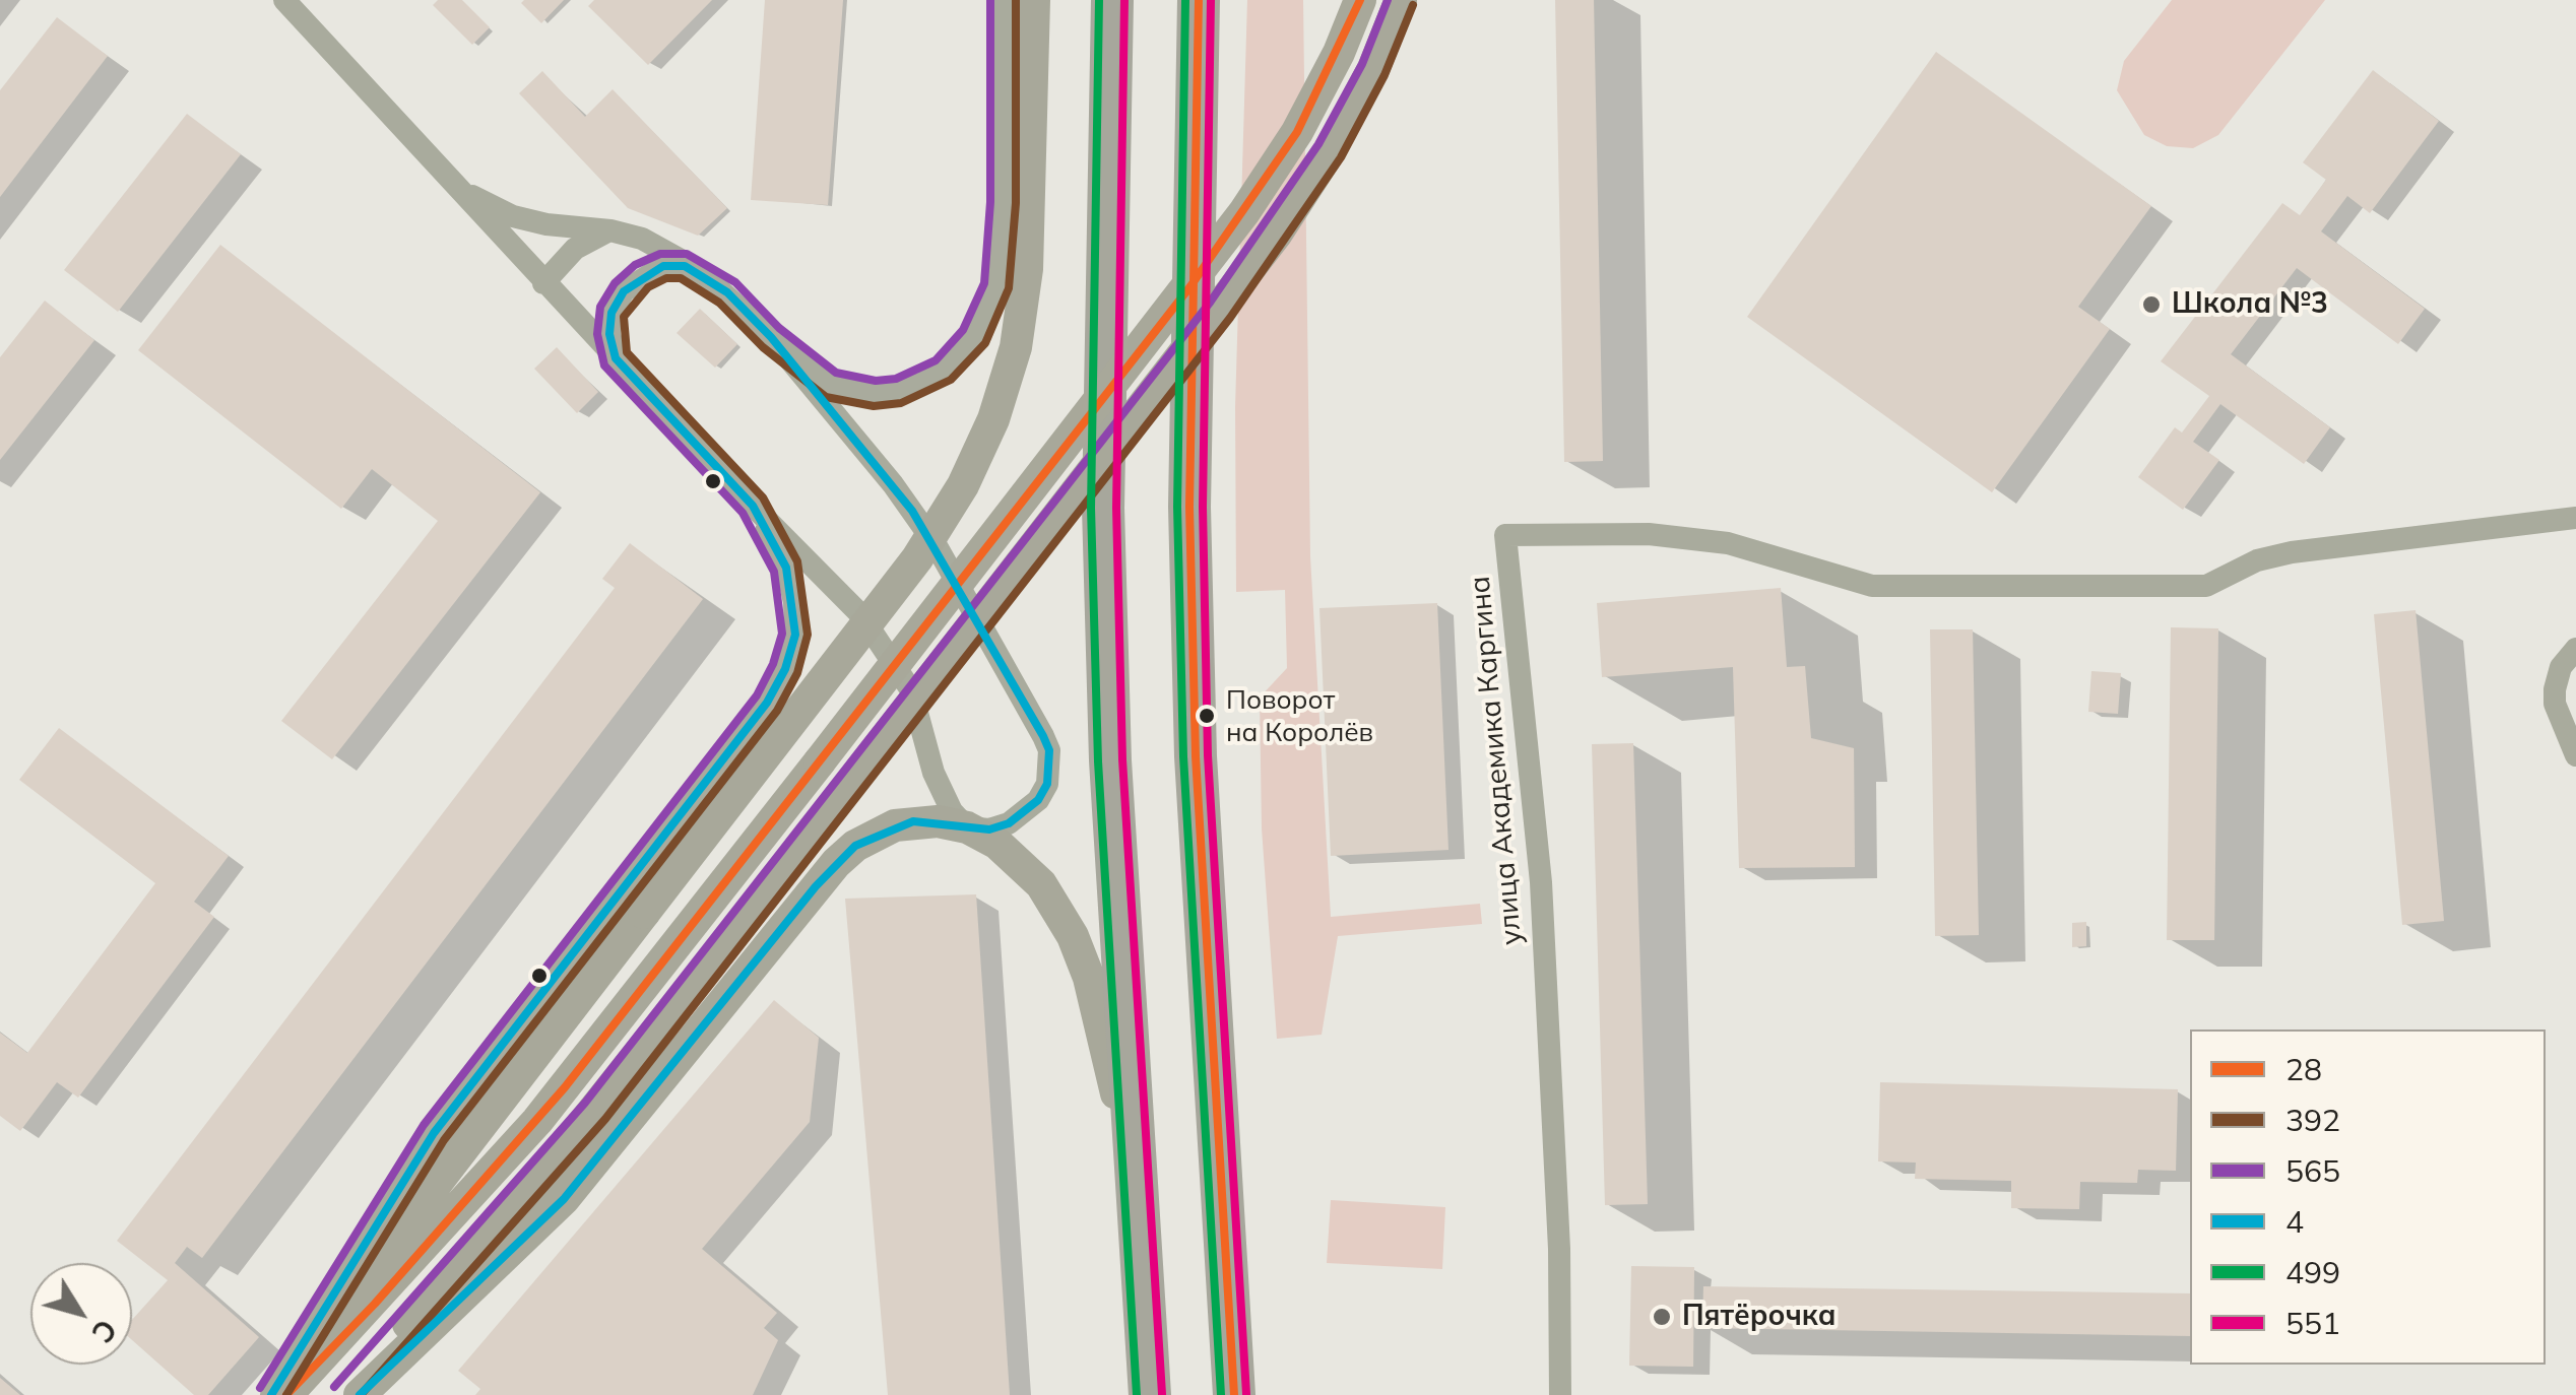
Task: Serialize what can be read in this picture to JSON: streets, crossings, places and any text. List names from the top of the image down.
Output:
{
  "streets": {
    "street": ["улица Академика Каргина"]
  },
  "places": ["Школа №3", "Поворот на Королёв", "Пятёрочка"],
  "lines": [
    "transit line 28",
    "transit line 392",
    "transit line 565",
    "transit line 499",
    "transit line 551",
    "transit line 4"
  ],
  "legend": [
    "28",
    "392",
    "565",
    "4",
    "499",
    "551"
  ],
  "north": "bottom right"
}
